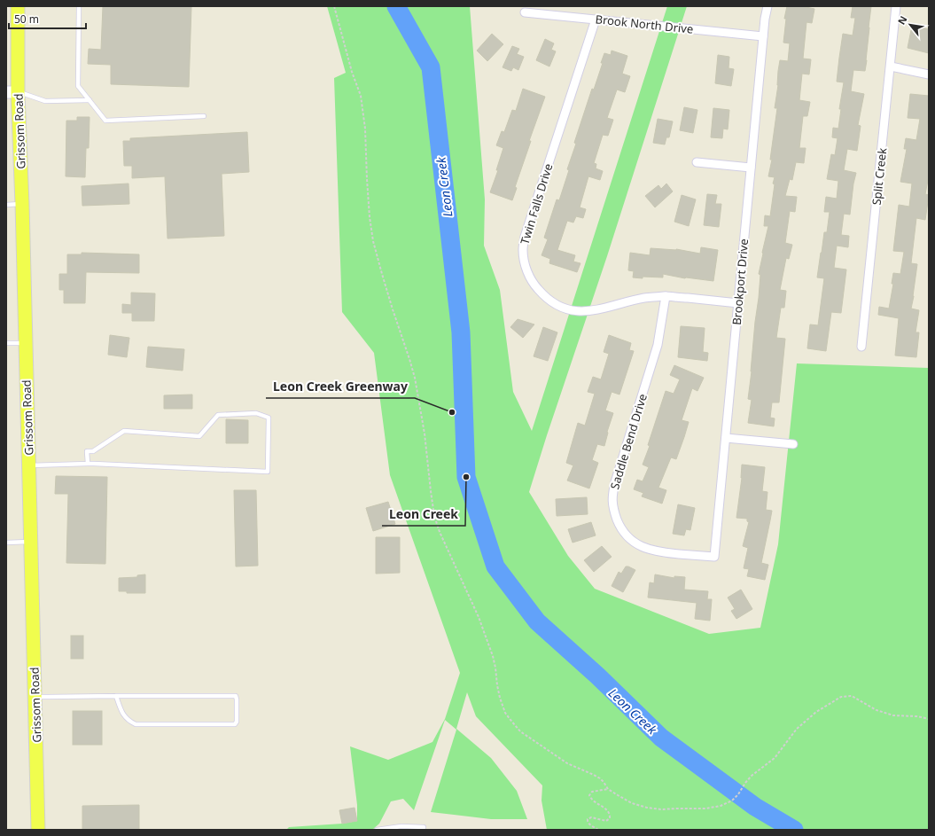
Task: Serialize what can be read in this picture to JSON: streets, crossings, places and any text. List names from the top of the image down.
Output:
{
  "streets": {
    "main road": ["Grissom Road"],
    "street": [
      "Brook North Drive",
      "Split Creek",
      "Twin Falls Drive",
      "Brookport Drive",
      "Saddle Bend Drive"
    ]
  },
  "crossings": [
    ["Brook North Drive", "Twin Falls Drive"],
    ["Brook North Drive", "Brookport Drive"],
    ["Twin Falls Drive", "Brookport Drive"],
    ["Twin Falls Drive", "Saddle Bend Drive"],
    ["Brookport Drive", "Saddle Bend Drive"]
  ],
  "water": ["Leon Creek"],
  "places": ["Leon Creek Greenway", "Leon Creek"],
  "scale_bar": "50 m",
  "north": "top left"
}
